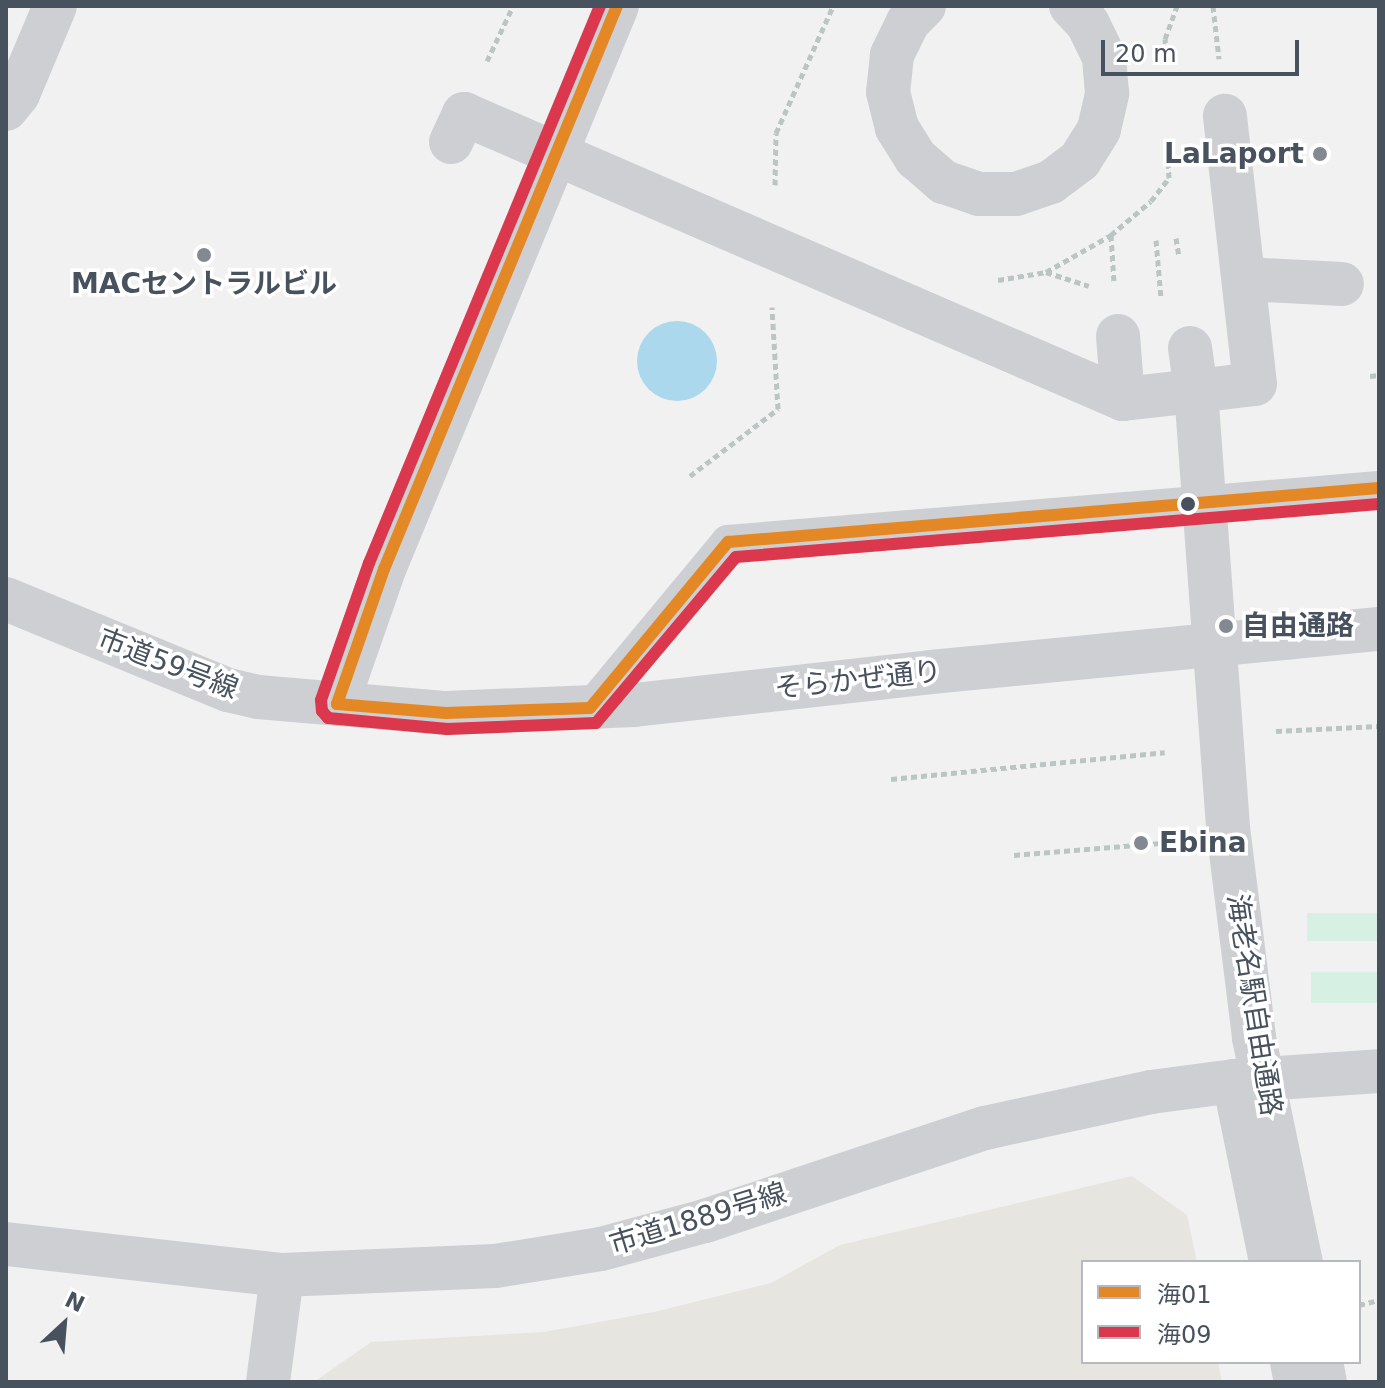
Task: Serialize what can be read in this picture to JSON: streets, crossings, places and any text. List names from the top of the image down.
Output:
{
  "streets": {
    "street": [
      "市道59号線",
      "そらかぜ通り",
      "海老名駅自由通路",
      "市道1889号線"
    ]
  },
  "crossings": [
    ["市道59号線", "そらかぜ通り"]
  ],
  "places": [
    "LaLaport",
    "MACセントラルビル",
    "自由通路",
    "Ebina"
  ],
  "lines": ["transit line 海01", "transit line 海09"],
  "legend": ["海01", "海09"],
  "scale_bar": "20 m",
  "north": "top right"
}
